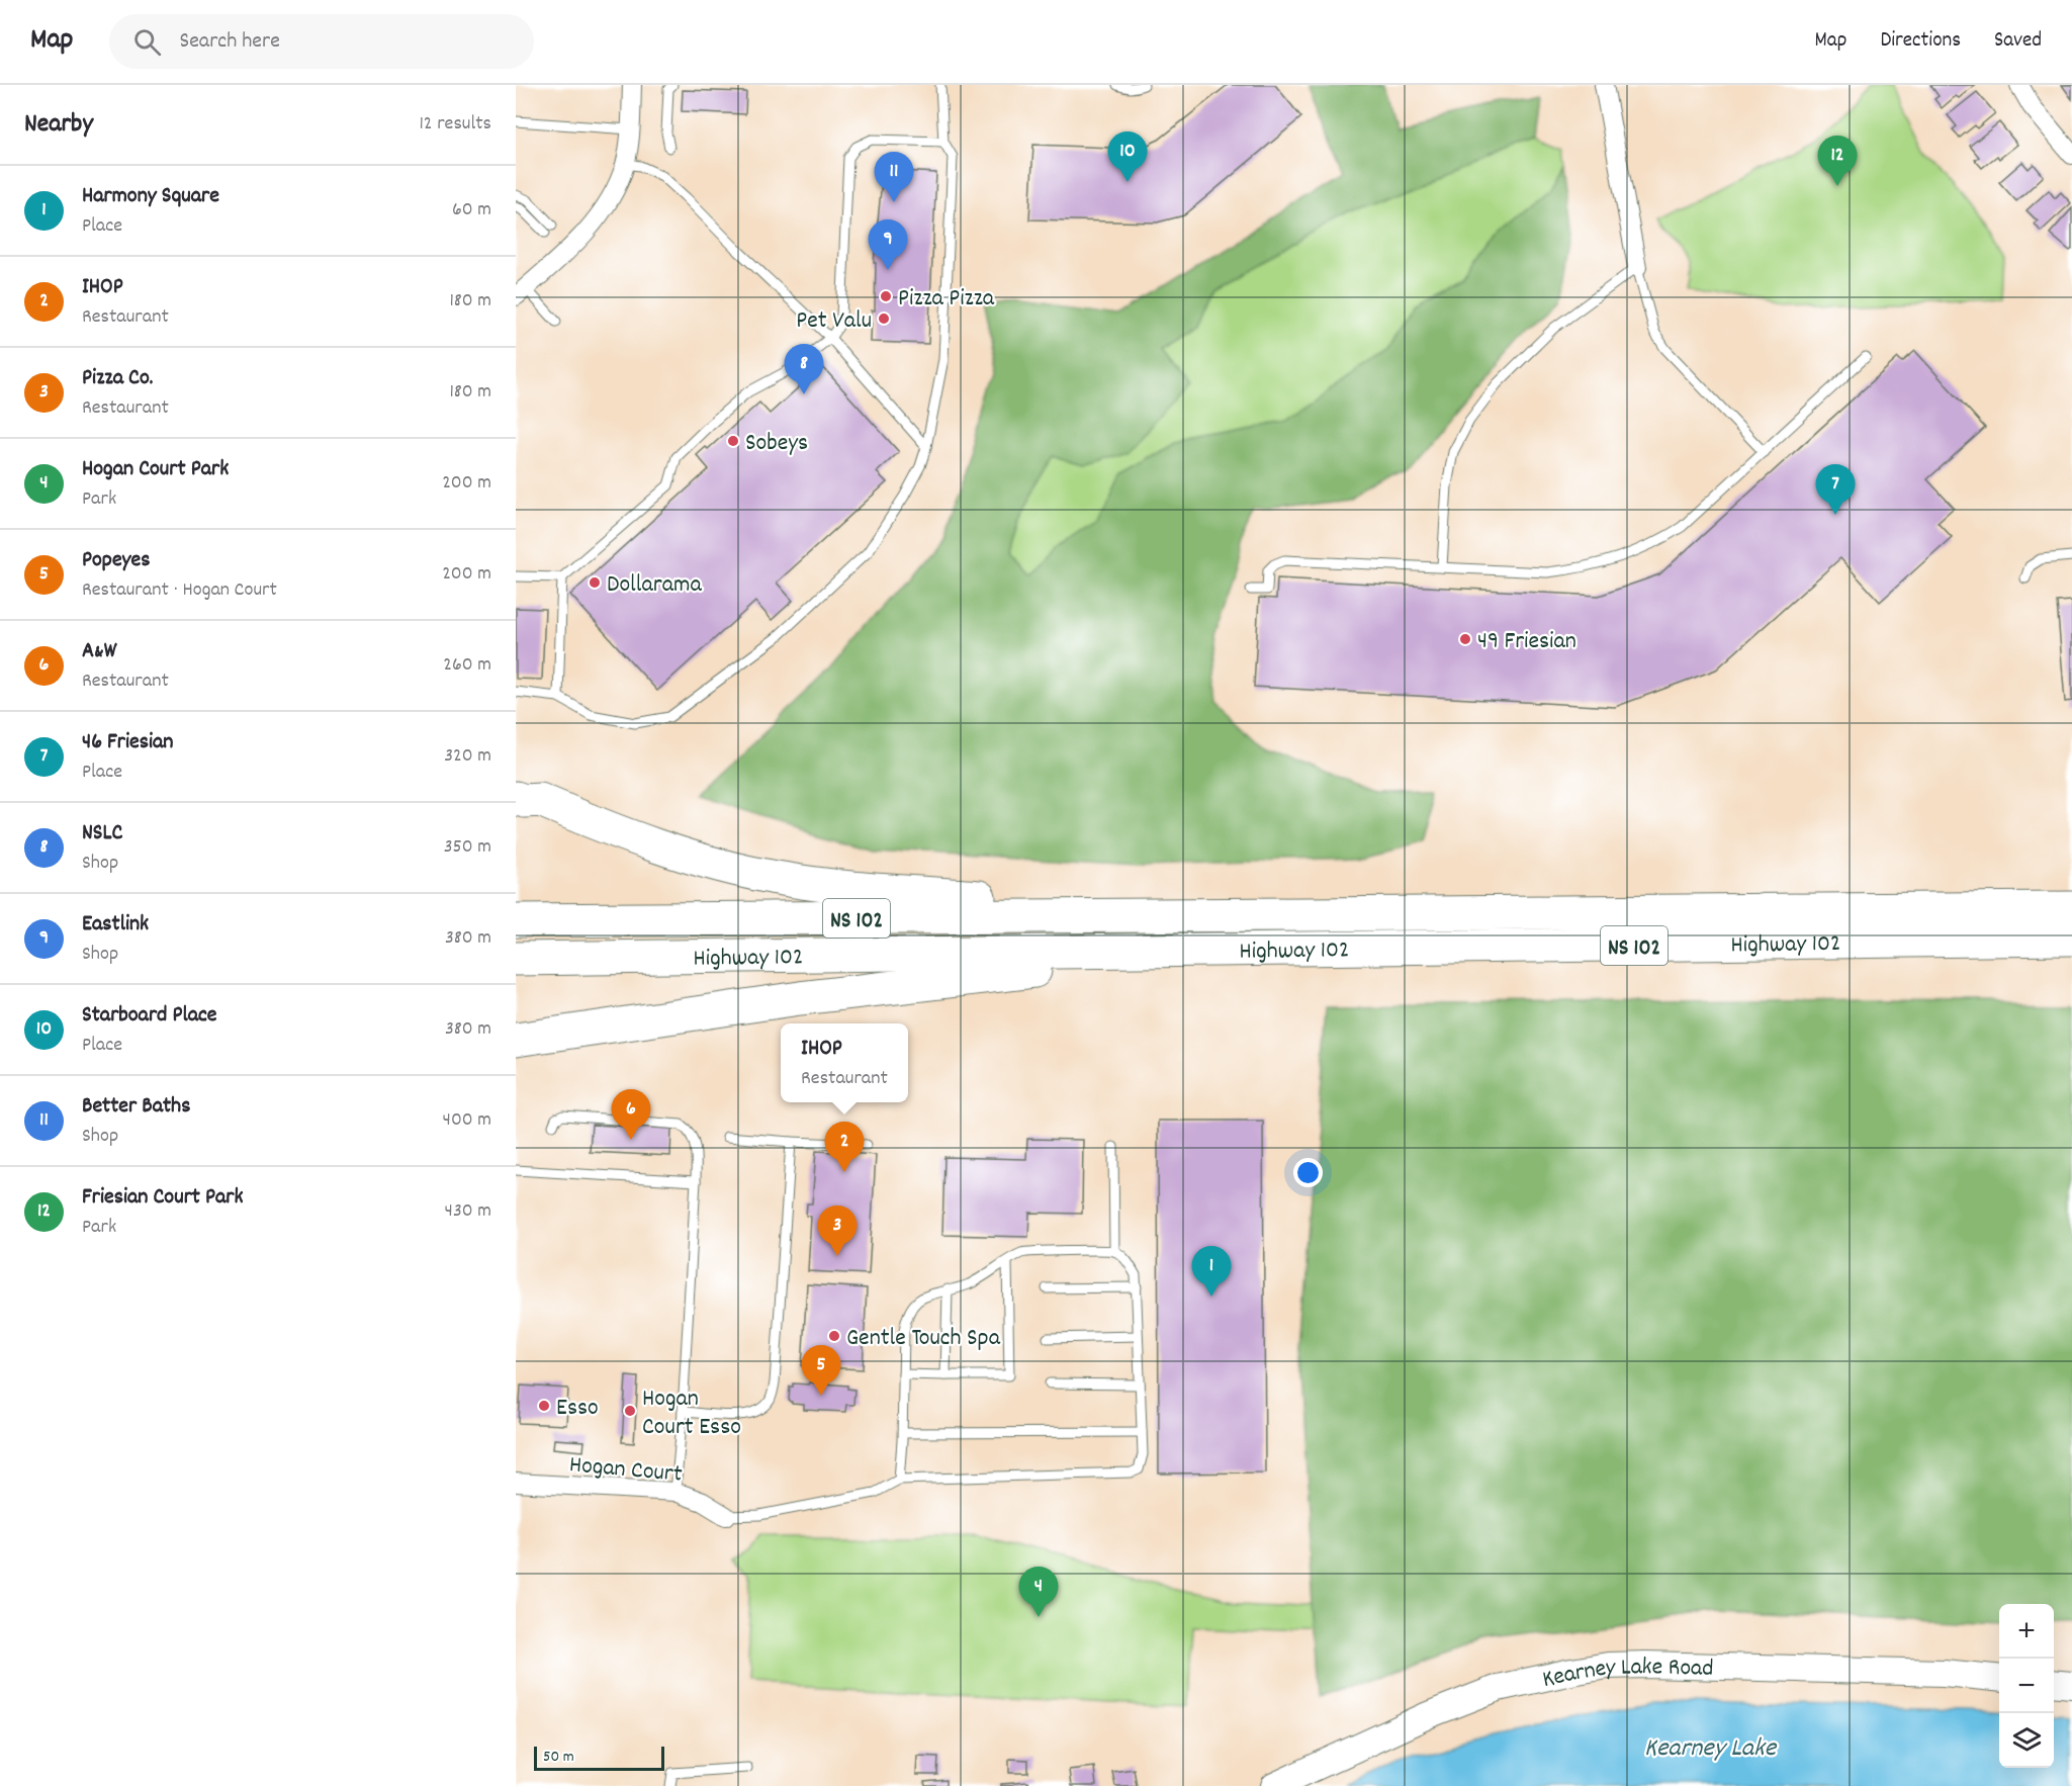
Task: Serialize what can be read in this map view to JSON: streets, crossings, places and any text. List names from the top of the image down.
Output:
{
  "streets": {
    "highway": ["NS 102", "Highway 102"],
    "main road": ["Kearney Lake Road"],
    "street": ["Hogan Court"]
  },
  "water": ["Kearney Lake"],
  "places": [
    "Pizza Pizza",
    "Pet Valu",
    "Sobeys",
    "Dollarama",
    "49 Friesian",
    "Gentle Touch Spa",
    "Esso",
    "Hogan Court Esso"
  ],
  "scale_bar": "50 m",
  "page": {
    "header": "Map",
    "search": "Search here",
    "nav": ["Map", "Directions", "Saved"],
    "heading": ["Nearby", "12 results"],
    "pins": [
      "10",
      "12",
      "11",
      "9",
      "8",
      "7",
      "6",
      "2",
      "3",
      "1",
      "5",
      "4"
    ],
    "list": [
      {
        "mark": "1",
        "name": "Harmony Square",
        "note": "Place",
        "value": "60 m"
      },
      {
        "mark": "2",
        "name": "IHOP",
        "note": "Restaurant",
        "value": "180 m"
      },
      {
        "mark": "3",
        "name": "Pizza Co.",
        "note": "Restaurant",
        "value": "180 m"
      },
      {
        "mark": "4",
        "name": "Hogan Court Park",
        "note": "Park",
        "value": "200 m"
      },
      {
        "mark": "5",
        "name": "Popeyes",
        "note": "Restaurant · Hogan Court",
        "value": "200 m"
      },
      {
        "mark": "6",
        "name": "A&W",
        "note": "Restaurant",
        "value": "260 m"
      },
      {
        "mark": "7",
        "name": "46 Friesian",
        "note": "Place",
        "value": "320 m"
      },
      {
        "mark": "8",
        "name": "NSLC",
        "note": "Shop",
        "value": "350 m"
      },
      {
        "mark": "9",
        "name": "Eastlink",
        "note": "Shop",
        "value": "380 m"
      },
      {
        "mark": "10",
        "name": "Starboard Place",
        "note": "Place",
        "value": "380 m"
      },
      {
        "mark": "11",
        "name": "Better Baths",
        "note": "Shop",
        "value": "400 m"
      },
      {
        "mark": "12",
        "name": "Friesian Court Park",
        "note": "Park",
        "value": "430 m"
      }
    ],
    "popup": ["IHOP", "Restaurant"],
    "map_buttons": ["+", "−"],
    "scale": "50 m"
  }
}
